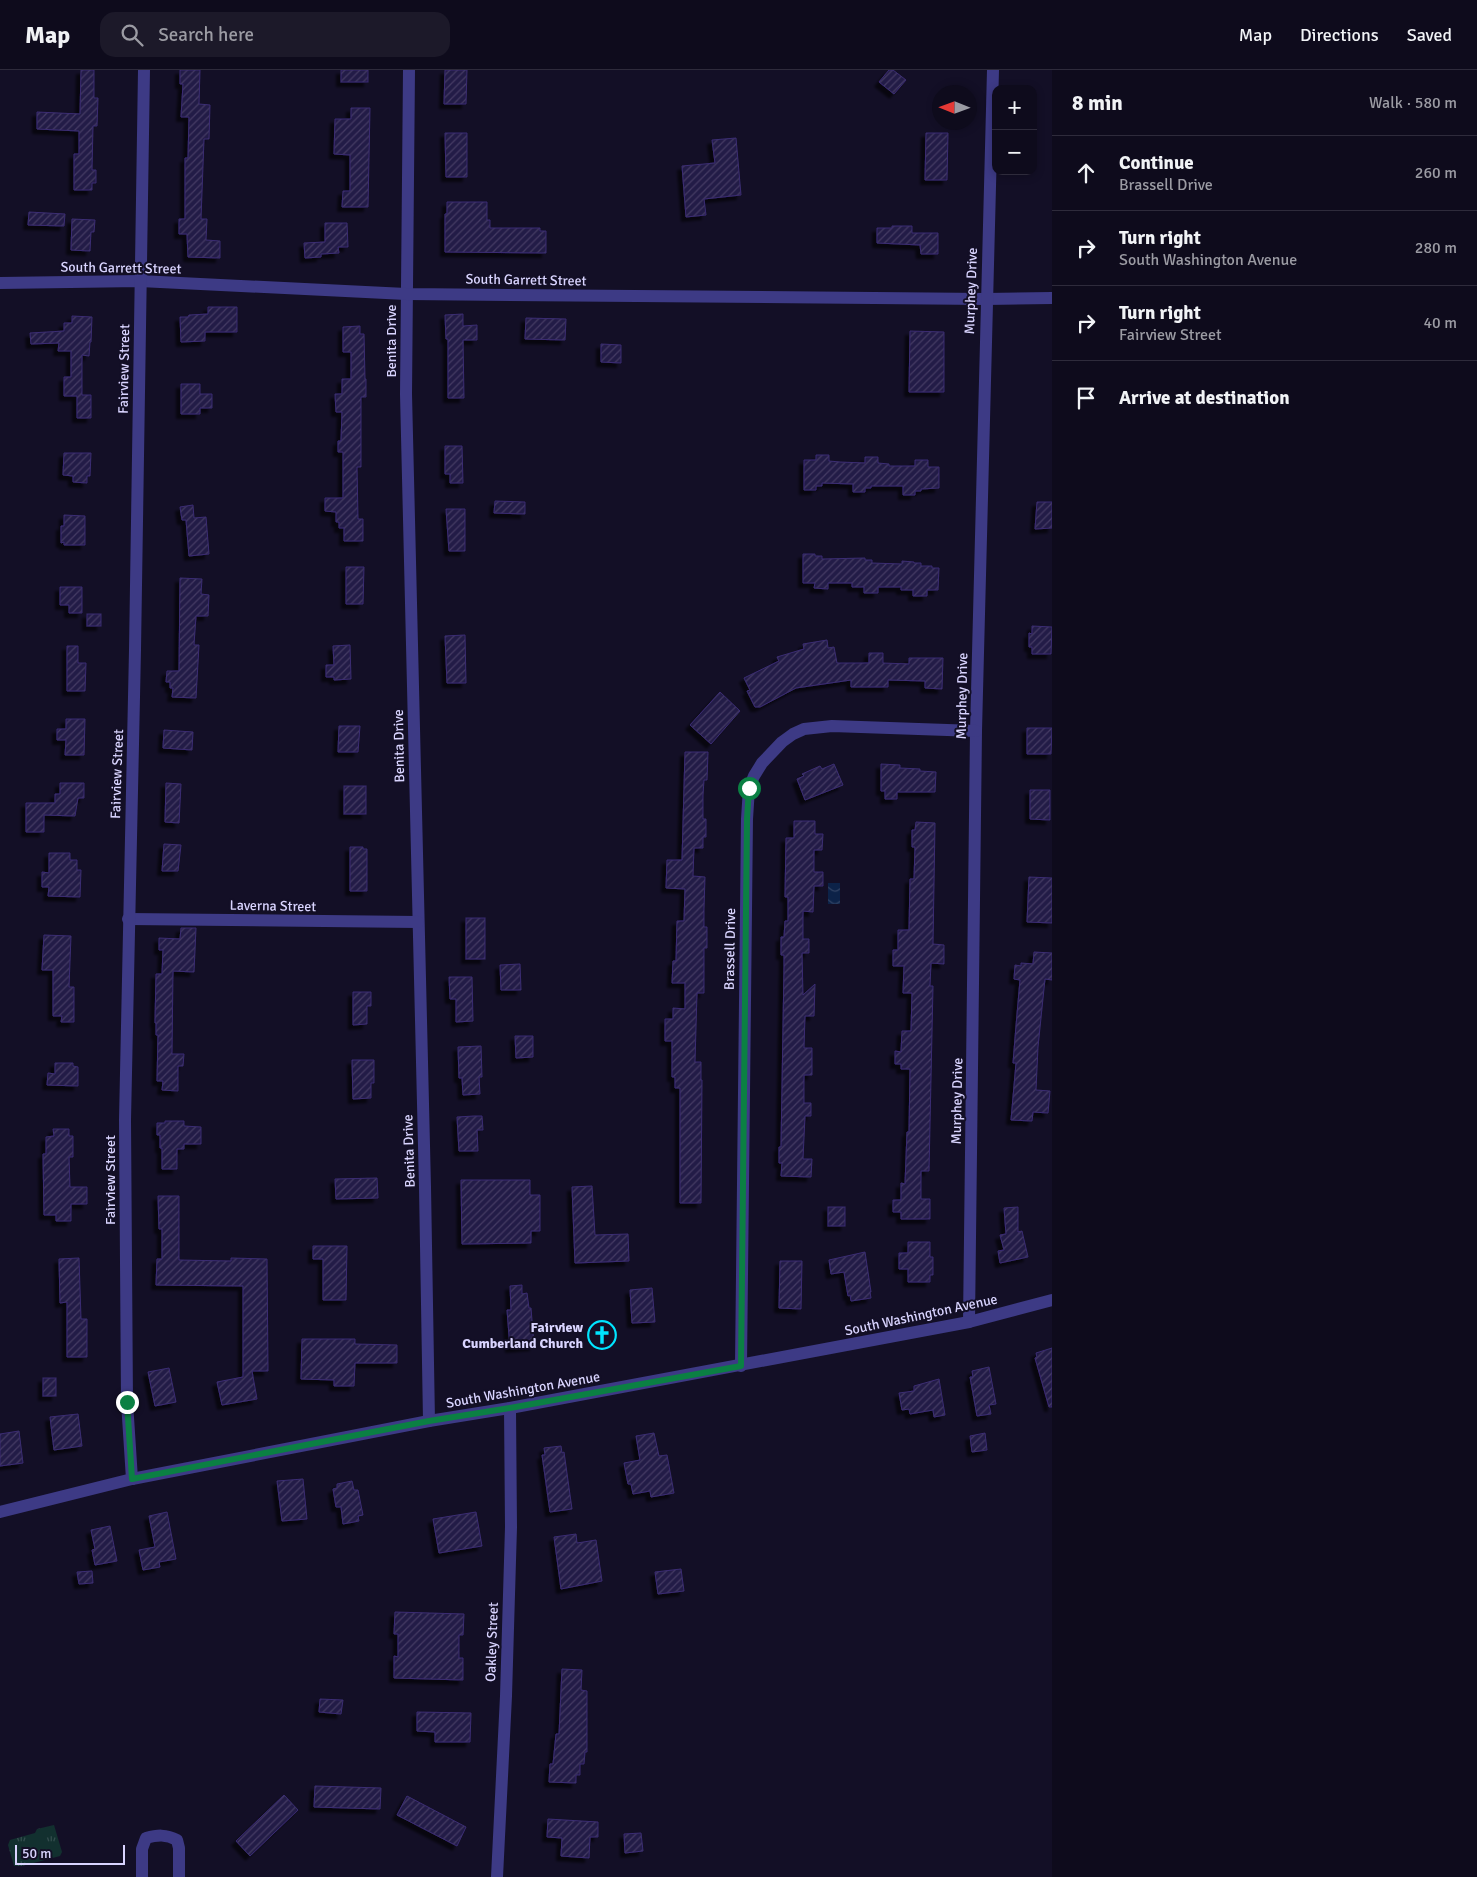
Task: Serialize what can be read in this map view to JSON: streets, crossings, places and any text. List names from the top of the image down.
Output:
{
  "streets": {
    "street": [
      "South Garrett Street",
      "Murphey Drive",
      "Benita Drive",
      "Fairview Street",
      "Laverna Street",
      "Brassell Drive",
      "South Washington Avenue",
      "Oakley Street"
    ]
  },
  "crossings": [
    ["South Garrett Street", "Murphey Drive"],
    ["South Garrett Street", "Benita Drive"],
    ["South Garrett Street", "Fairview Street"],
    ["Murphey Drive", "Brassell Drive"],
    ["Murphey Drive", "South Washington Avenue"],
    ["Benita Drive", "Laverna Street"],
    ["Benita Drive", "South Washington Avenue"],
    ["Fairview Street", "Laverna Street"],
    ["Fairview Street", "South Washington Avenue"],
    ["Brassell Drive", "South Washington Avenue"],
    ["South Washington Avenue", "Oakley Street"]
  ],
  "places": {
    "church": ["Fairview Cumberland Church"]
  },
  "scale_bar": "50 m",
  "north": "left",
  "page": {
    "header": "Map",
    "search": "Search here",
    "nav": ["Map", "Directions", "Saved"],
    "heading": ["8 min", "Walk · 580 m"],
    "map_buttons": ["+", "−"],
    "list": [
      ["Continue", "Brassell Drive", "260 m"],
      ["Turn right", "South Washington Avenue", "280 m"],
      ["Turn right", "Fairview Street", "40 m"],
      "Arrive at destination"
    ],
    "scale": "50 m"
  }
}
